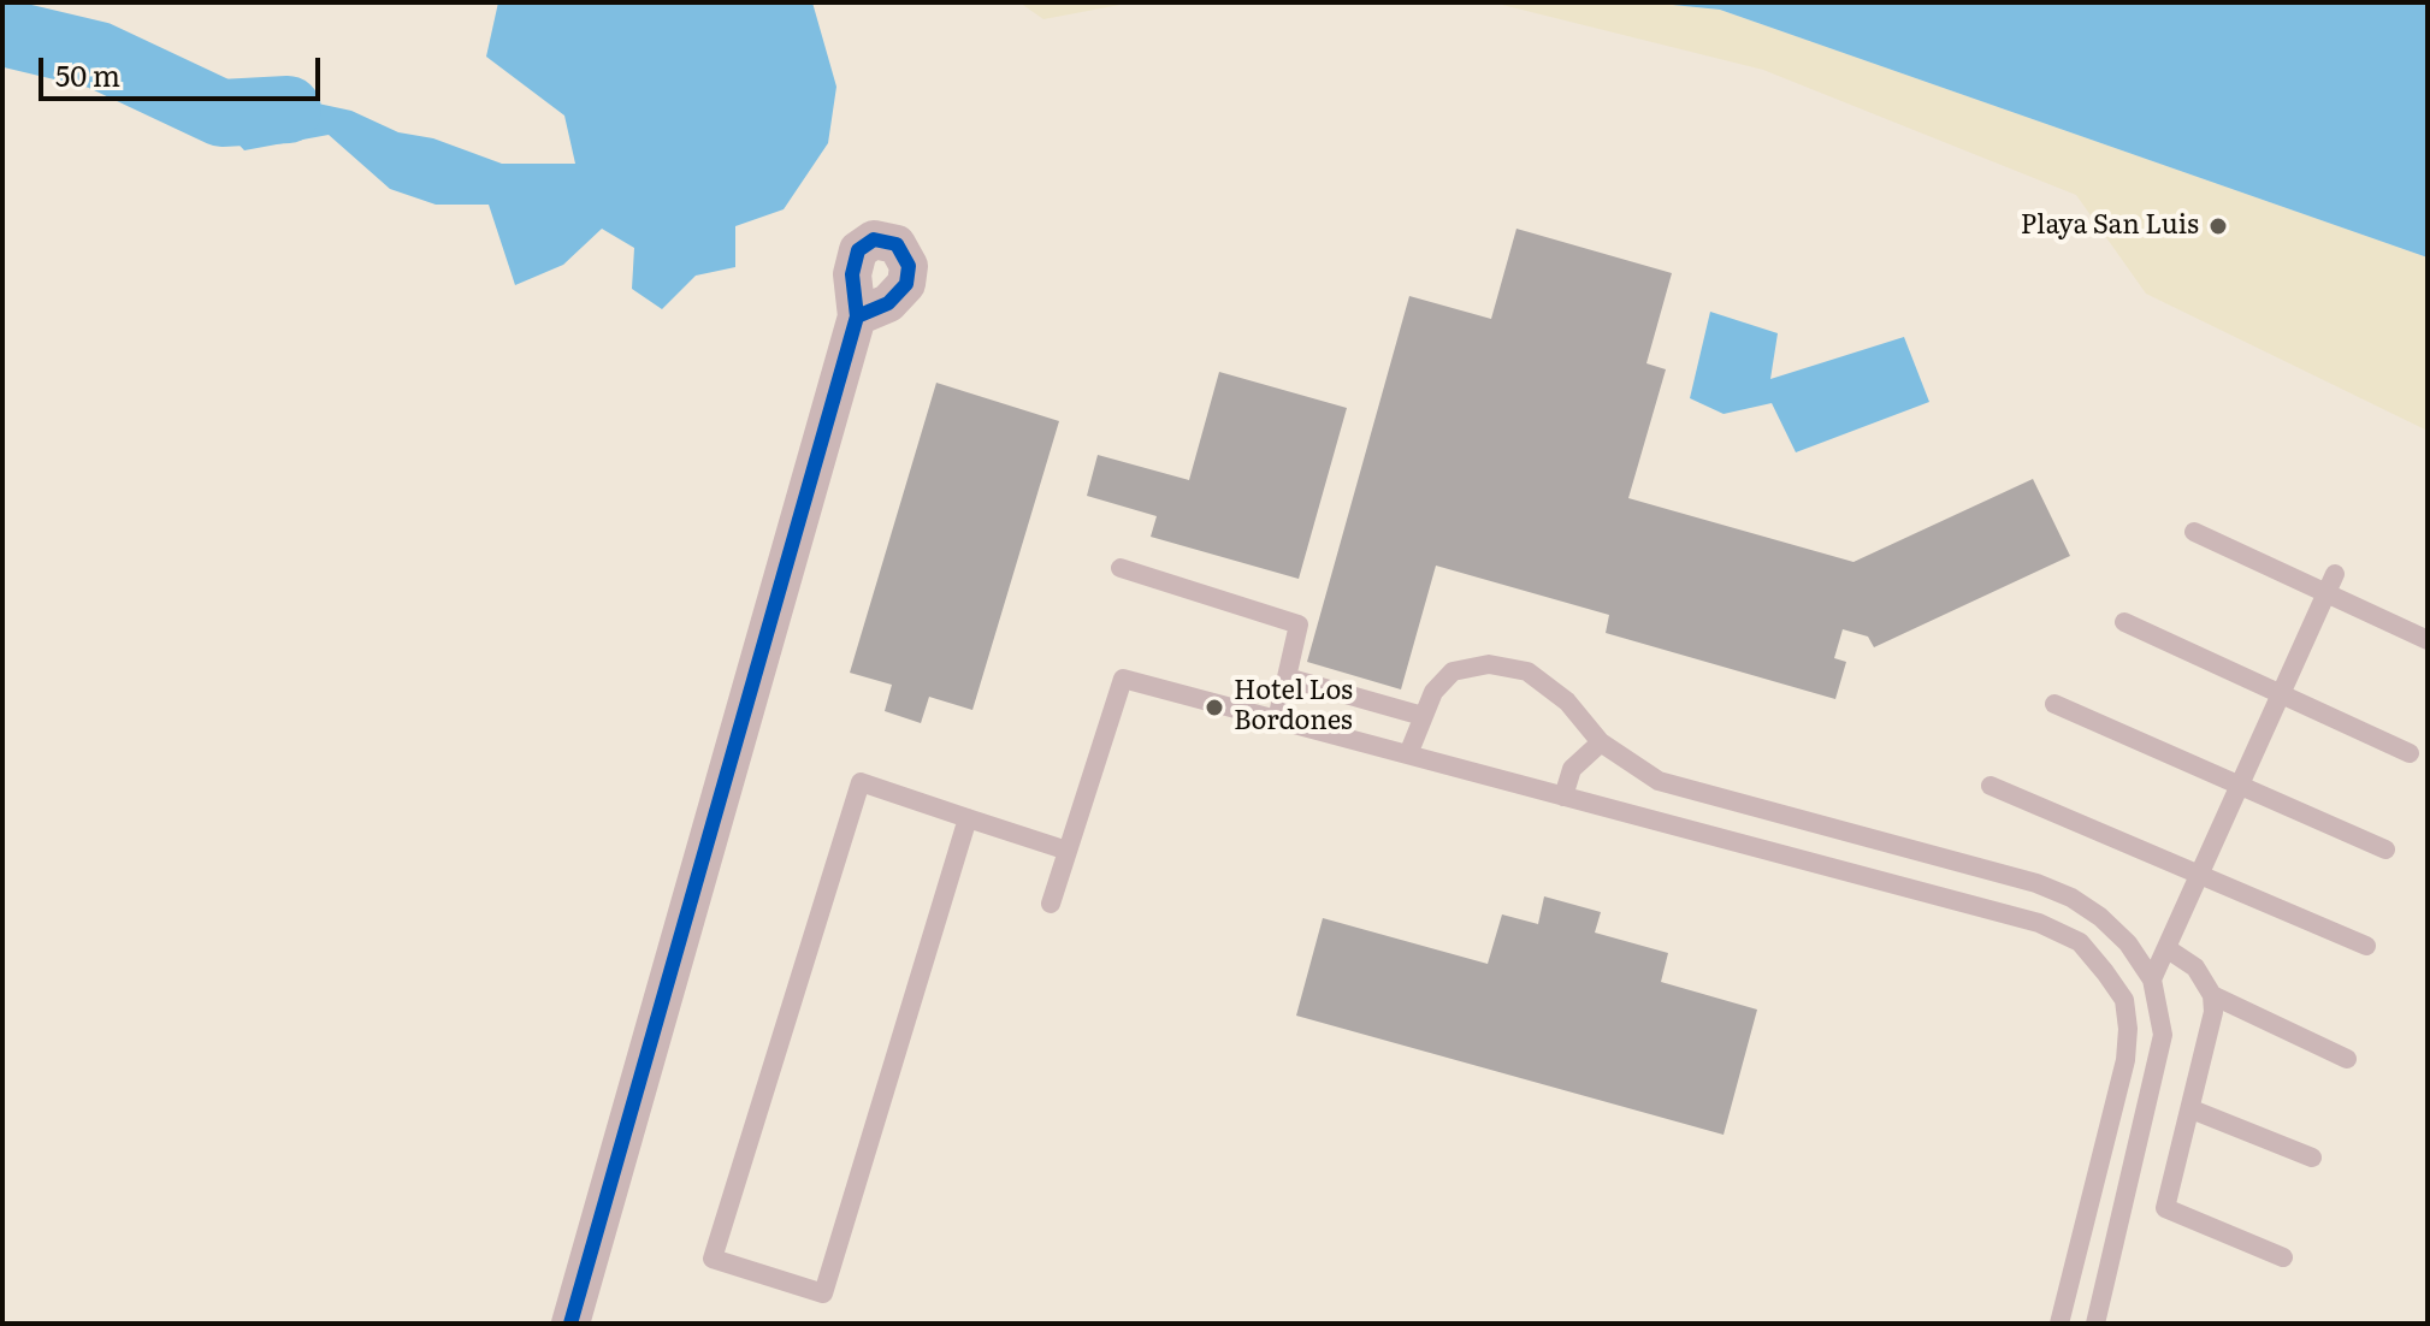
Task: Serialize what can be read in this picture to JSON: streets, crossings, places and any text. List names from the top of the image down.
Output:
{
  "places": ["Playa San Luis", "Hotel Los Bordones"],
  "scale_bar": "50 m"
}
